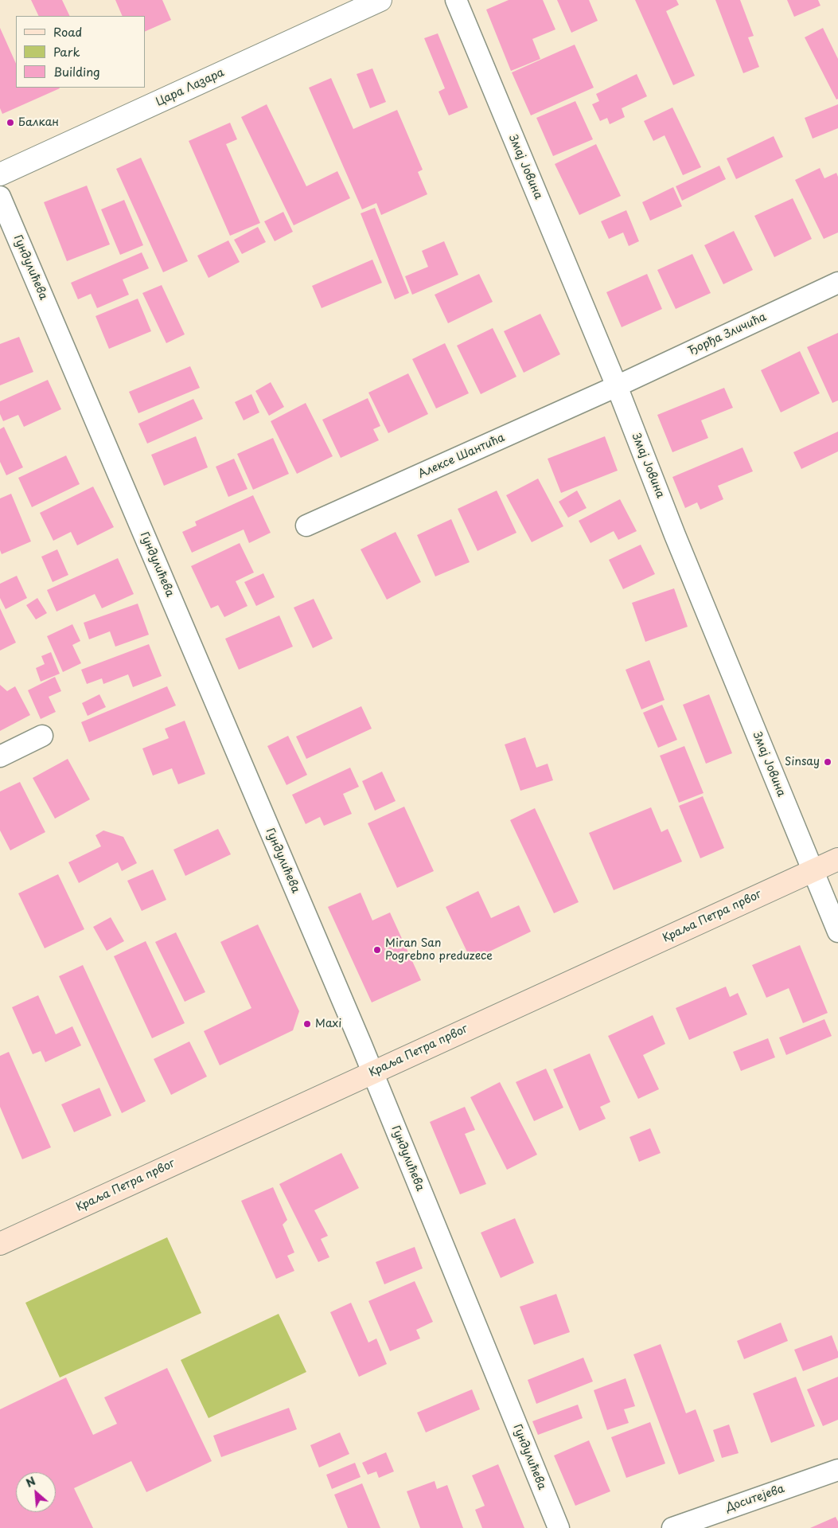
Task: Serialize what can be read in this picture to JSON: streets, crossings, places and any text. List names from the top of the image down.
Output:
{
  "streets": {
    "main road": ["Краља Петра првог"],
    "street": [
      "Цара Лазара",
      "Змај Јовина",
      "Гундулићева",
      "Ђорђа Зличића",
      "Алексе Шантића",
      "Доситејева"
    ]
  },
  "crossings": [
    ["Змај Јовина", "Ђорђа Зличића"],
    ["Змај Јовина", "Алексе Шантића"],
    ["Змај Јовина", "Краља Петра првог"],
    ["Гундулићева", "Краља Петра првог"],
    ["Ђорђа Зличића", "Алексе Шантића"]
  ],
  "places": [
    "Балкан",
    "Sinsay",
    "Miran San Pogrebno preduzece",
    "Maxi"
  ],
  "legend": ["Road", "Park", "Building"],
  "north": "top left"
}
